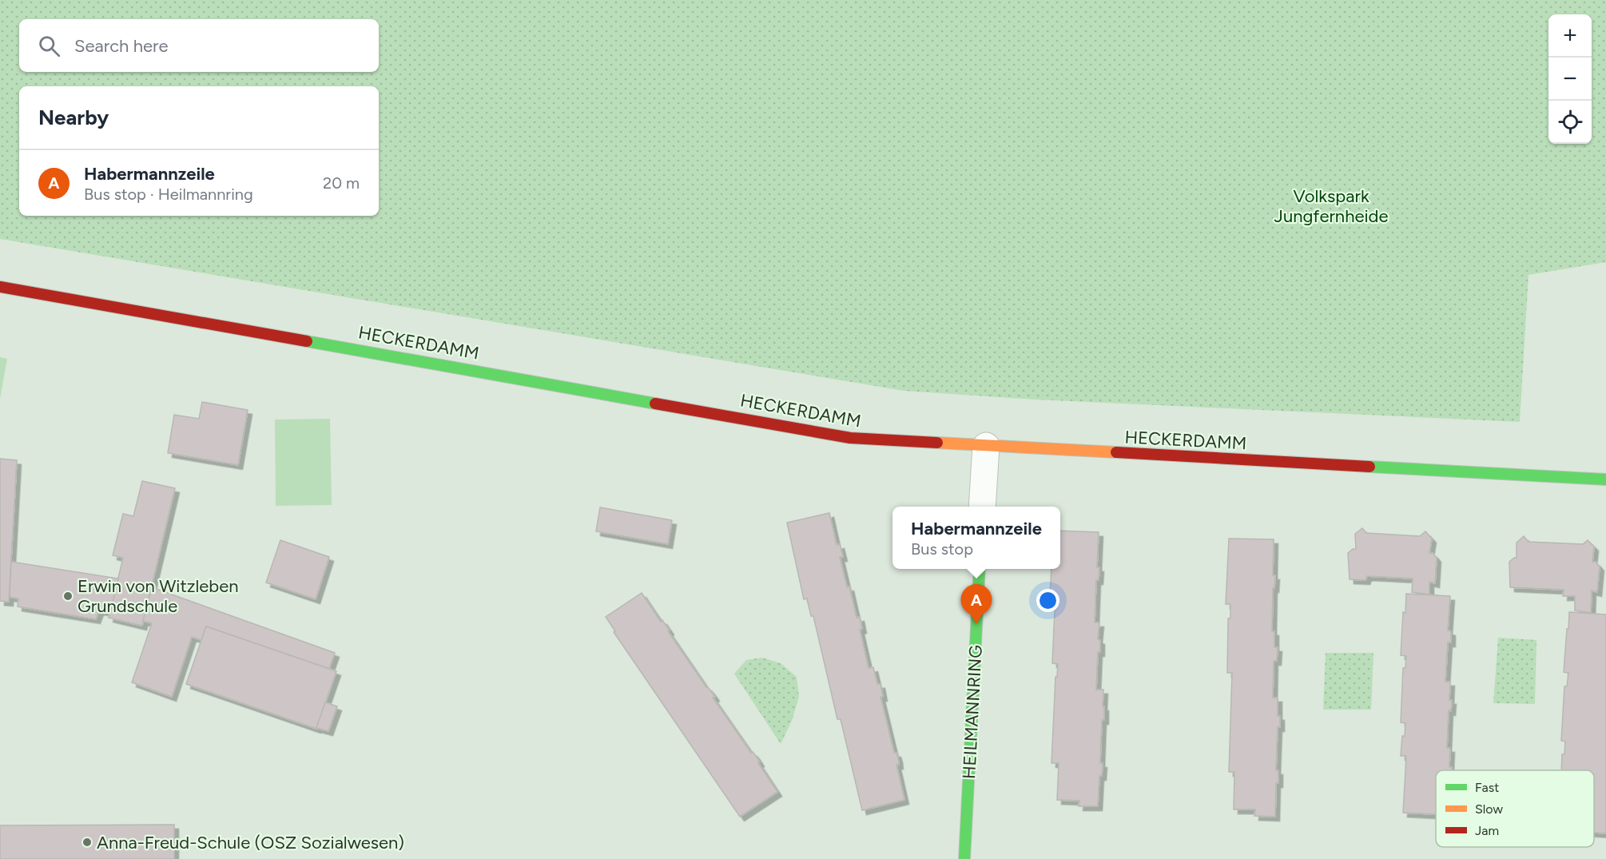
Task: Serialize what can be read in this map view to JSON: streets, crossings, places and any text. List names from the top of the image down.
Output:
{
  "streets": {
    "street": ["HECKERDAMM", "HEILMANNRING"]
  },
  "parks": ["Volkspark Jungfernheide"],
  "places": ["Erwin von Witzleben Grundschule", "Anna-Freud-Schule (OSZ Sozialwesen)"],
  "legend": ["Fast", "Slow", "Jam"],
  "page": {
    "map_buttons": ["+", "−"],
    "search": "Search here",
    "heading": "Nearby",
    "list": [
      {
        "mark": "A",
        "name": "Habermannzeile",
        "note": "Bus stop · Heilmannring",
        "value": "20 m"
      }
    ],
    "popup": ["Habermannzeile", "Bus stop"],
    "pins": "A"
  }
}
